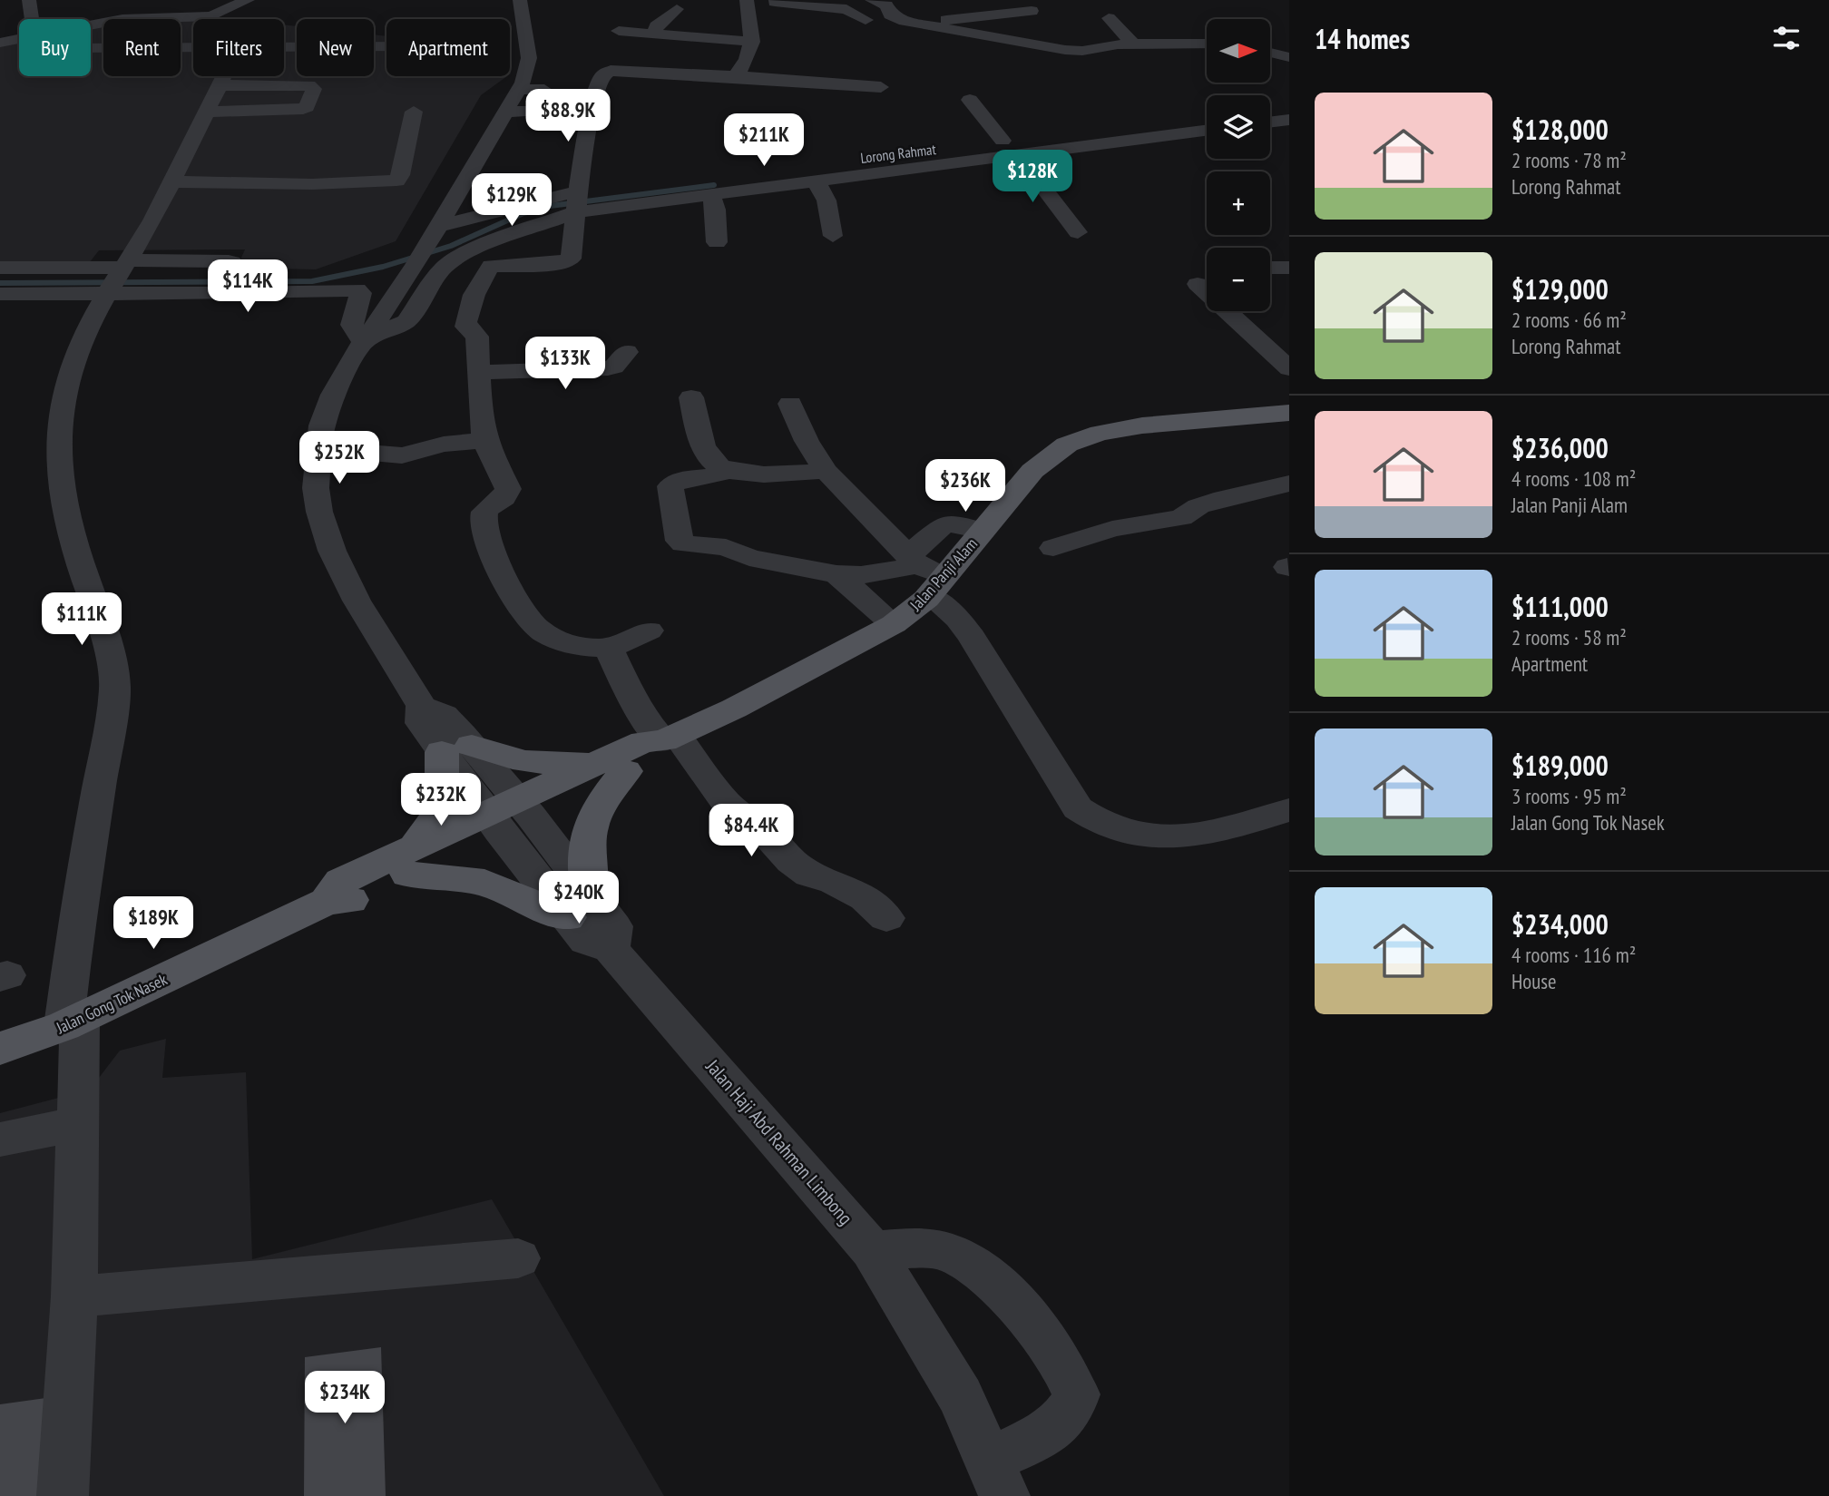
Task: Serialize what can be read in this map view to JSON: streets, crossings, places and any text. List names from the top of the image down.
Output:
{
  "streets": {
    "main road": ["Jalan Panji Alam", "Jalan Gong Tok Nasek"],
    "street": ["Lorong Rahmat", "Jalan Haji Abd Rahman Limbong"]
  },
  "crossings": [
    ["Jalan Panji Alam", "Jalan Gong Tok Nasek"],
    ["Jalan Panji Alam", "Jalan Haji Abd Rahman Limbong"],
    ["Jalan Gong Tok Nasek", "Jalan Haji Abd Rahman Limbong"]
  ],
  "north": "right",
  "page": {
    "heading": "14 homes",
    "map_buttons": ["+", "−"],
    "chip": [
      "Buy",
      "Rent",
      "Filters",
      "New",
      "Apartment"
    ],
    "list": [
      {
        "name": "$128,000",
        "note": "2 rooms · 78 m² · Lorong Rahmat"
      },
      {
        "name": "$129,000",
        "note": "2 rooms · 66 m² · Lorong Rahmat"
      },
      {
        "name": "$236,000",
        "note": "4 rooms · 108 m² · Jalan Panji Alam"
      },
      {
        "name": "$111,000",
        "note": "2 rooms · 58 m² · Apartment"
      },
      {
        "name": "$189,000",
        "note": "3 rooms · 95 m² · Jalan Gong Tok Nasek"
      },
      {
        "name": "$234,000",
        "note": "4 rooms · 116 m² · House"
      }
    ],
    "price": [
      "$88.9K",
      "$211K",
      "$128K",
      "$129K",
      "$114K",
      "$133K",
      "$252K",
      "$236K",
      "$111K",
      "$232K",
      "$84.4K",
      "$240K",
      "$189K",
      "$234K"
    ]
  }
}
